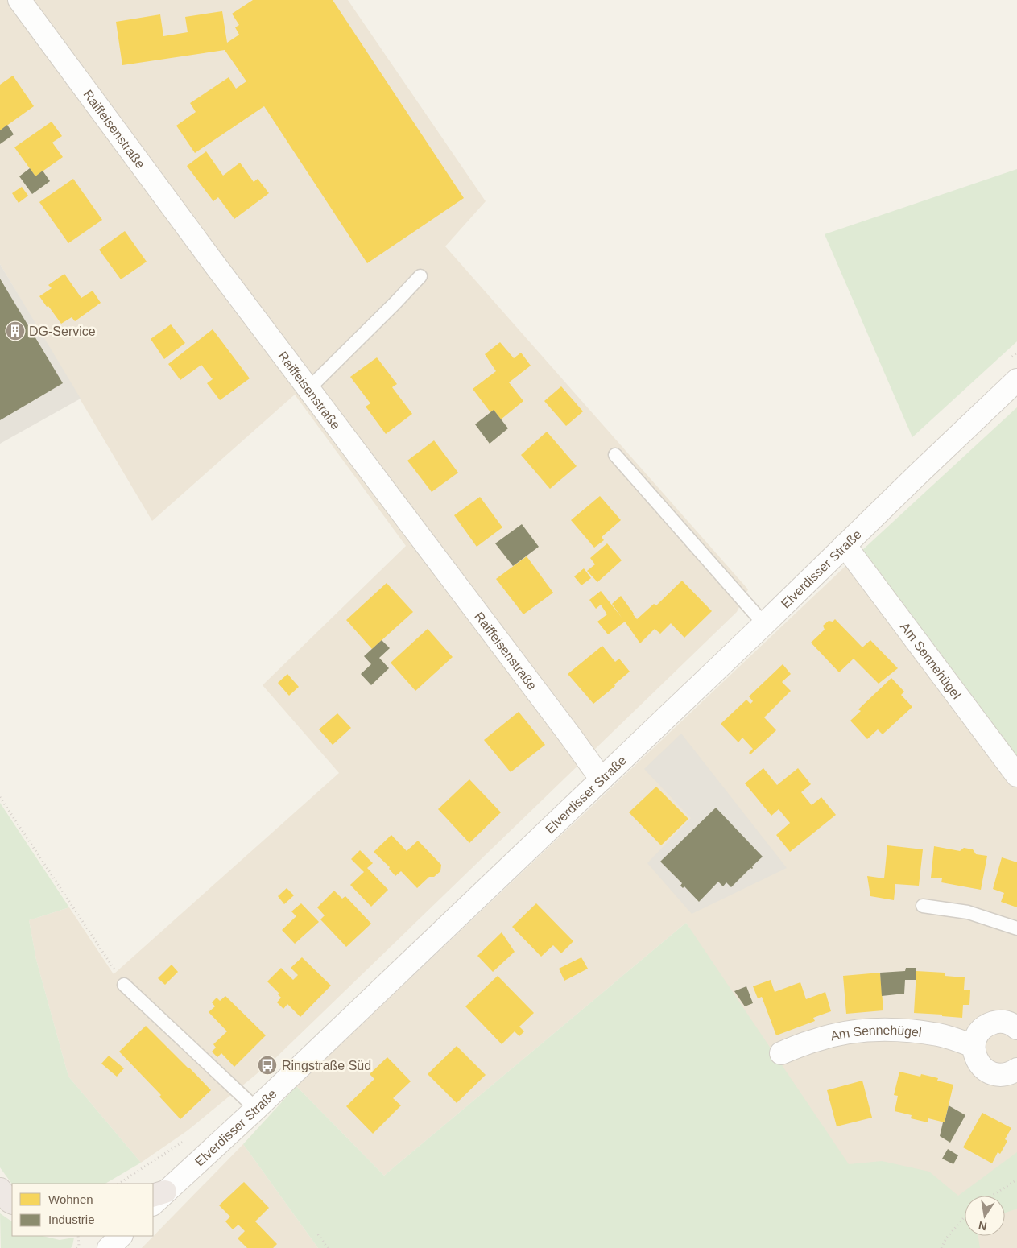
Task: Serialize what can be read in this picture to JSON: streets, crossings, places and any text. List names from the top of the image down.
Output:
{
  "streets": {
    "street": ["Raiffeisenstraße", "Elverdisser Straße", "Am Sennehügel"]
  },
  "crossings": [
    ["Raiffeisenstraße", "Elverdisser Straße"],
    ["Elverdisser Straße", "Am Sennehügel"]
  ],
  "places": {
    "building": ["DG-Service"],
    "bus stop": ["Ringstraße Süd"]
  },
  "legend": ["Wohnen", "Industrie"],
  "north": "bottom"
}
